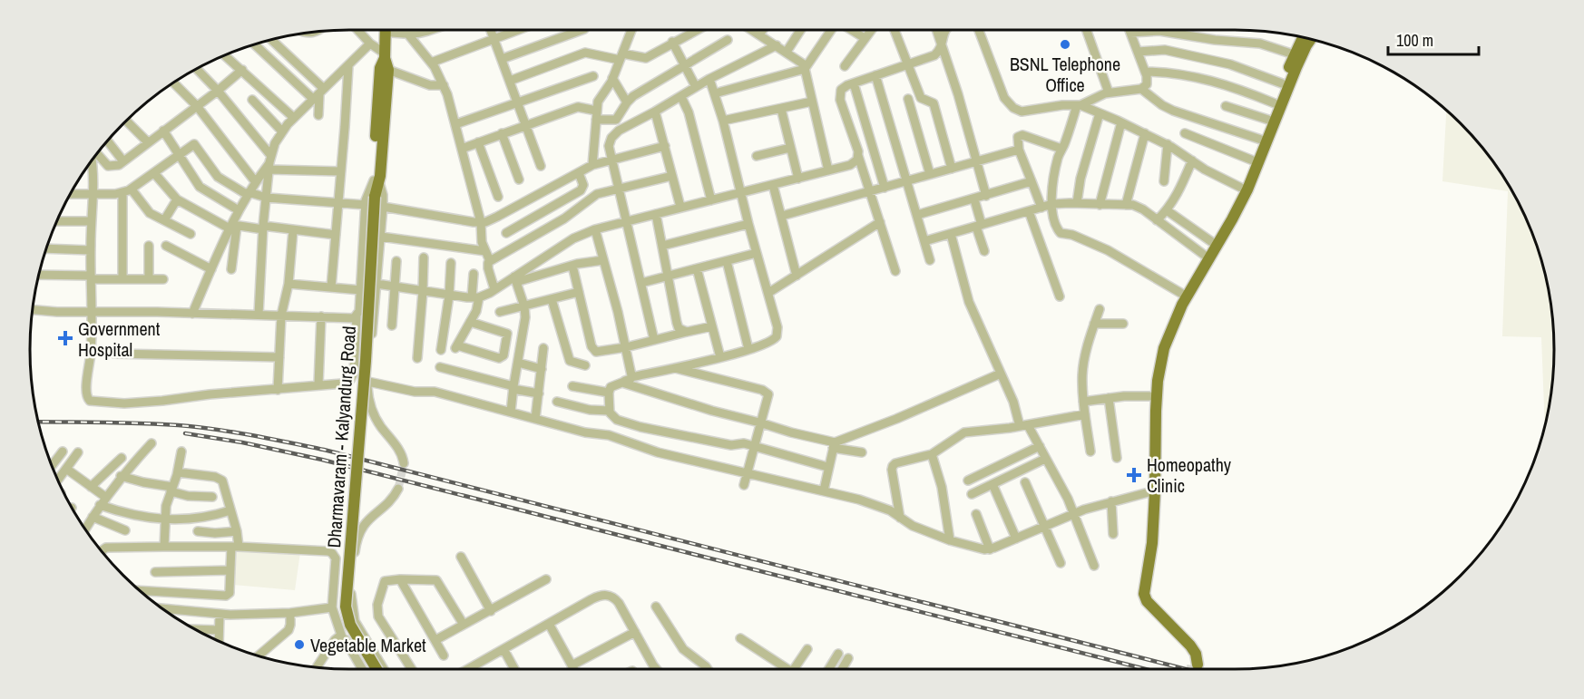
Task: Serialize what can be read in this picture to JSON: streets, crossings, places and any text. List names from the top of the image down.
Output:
{
  "streets": {
    "main road": ["Dharmavaram - Kalyandurg Road"]
  },
  "places": {
    "other": ["BSNL Telephone Office", "Vegetable Market"],
    "health": ["Government Hospital", "Homeopathy Clinic"]
  },
  "scale_bar": "100 m"
}
